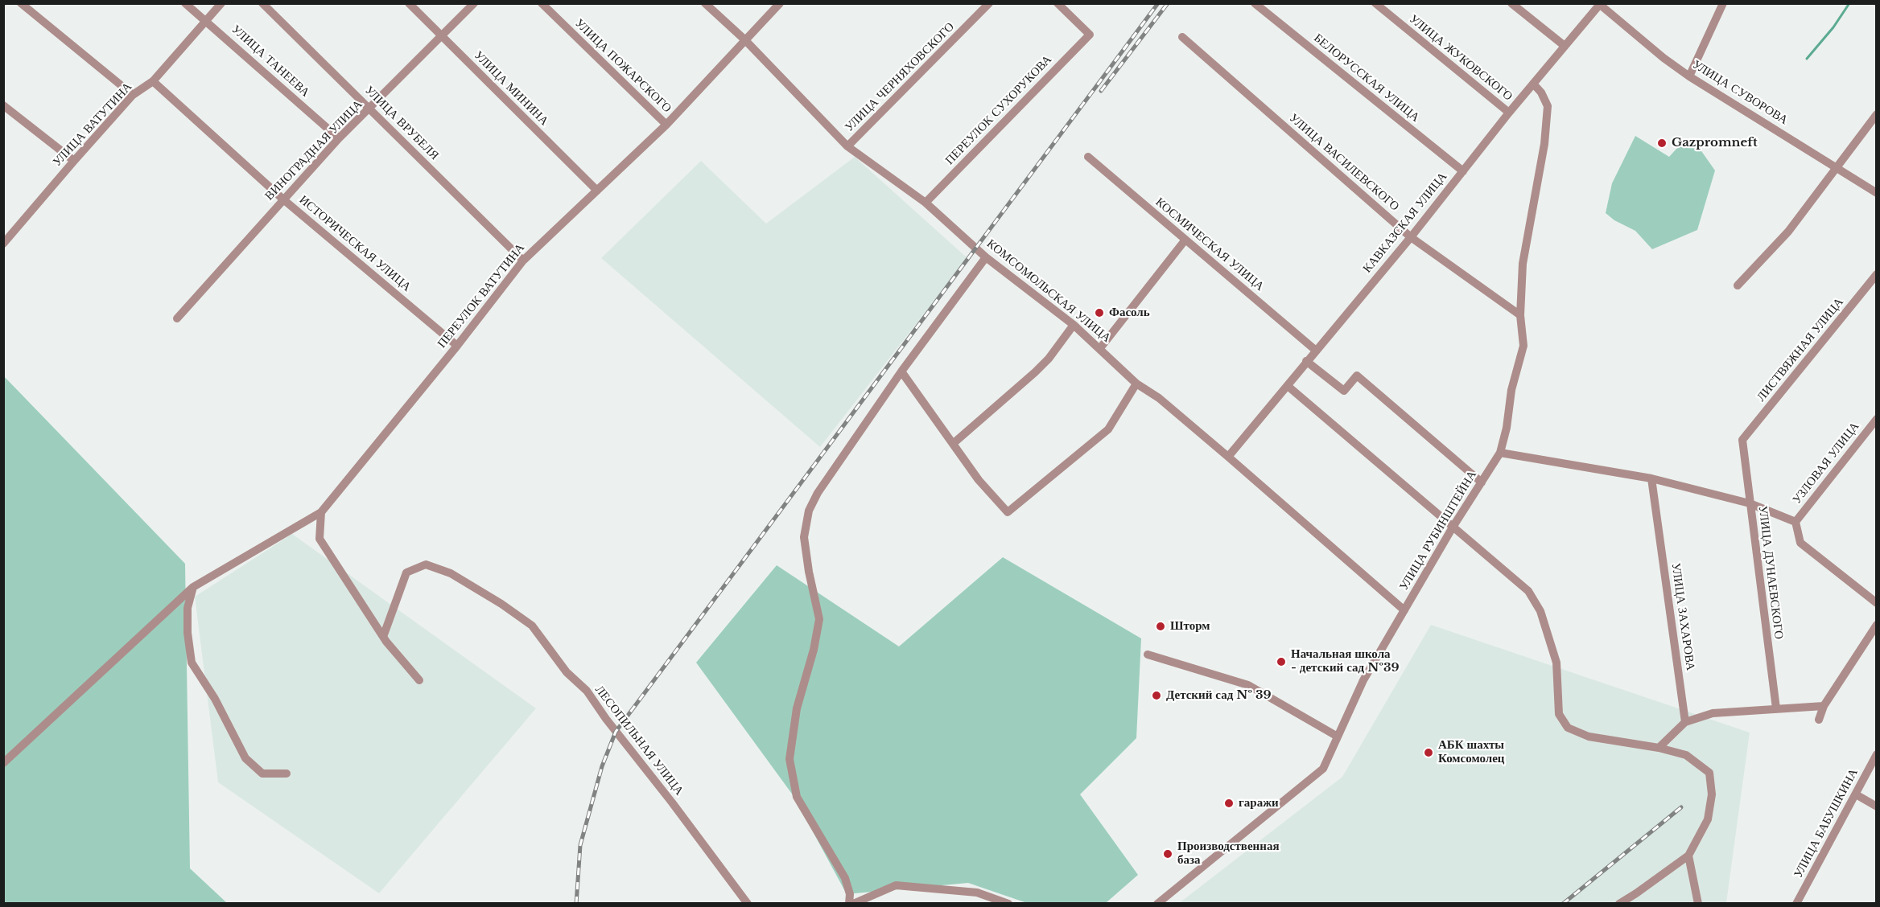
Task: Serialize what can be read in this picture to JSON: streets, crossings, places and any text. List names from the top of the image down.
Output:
{
  "streets": {
    "street": [
      "УЛИЦА ЖУКОВСКОГО",
      "УЛИЦА ТАНЕЕВА",
      "УЛИЦА ПОЖАРСКОГО",
      "УЛИЦА ЧЕРНЯХОВСКОГО",
      "БЕЛОРУССКАЯ УЛИЦА",
      "УЛИЦА МИНИНА",
      "УЛИЦА СУВОРОВА",
      "ПЕРЕУЛОК СУХОРУКОВА",
      "УЛИЦА ВРУБЕЛЯ",
      "УЛИЦА ВАТУТИНА",
      "ВИНОГРАДНАЯ УЛИЦА",
      "УЛИЦА ВАСИЛЕВСКОГО",
      "КАВКАЗСКАЯ УЛИЦА",
      "ИСТОРИЧЕСКАЯ УЛИЦА",
      "КОСМИЧЕСКАЯ УЛИЦА",
      "КОМСОМОЛЬСКАЯ УЛИЦА",
      "ПЕРЕУЛОК ВАТУТИНА",
      "ЛИСТВЯЖНАЯ УЛИЦА",
      "УЗЛОВАЯ УЛИЦА",
      "УЛИЦА РУБИНШТЕЙНА",
      "УЛИЦА ДУНАЕВСКОГО",
      "УЛИЦА ЗАХАРОВА",
      "ЛЕСОПИЛЬНАЯ УЛИЦА",
      "УЛИЦА БАБУШКИНА"
    ]
  },
  "crossings": [
    ["УЛИЦА ЖУКОВСКОГО", "КАВКАЗСКАЯ УЛИЦА"],
    ["УЛИЦА ТАНЕЕВА", "УЛИЦА ВАТУТИНА"],
    ["УЛИЦА ТАНЕЕВА", "ВИНОГРАДНАЯ УЛИЦА"],
    ["УЛИЦА ПОЖАРСКОГО", "ПЕРЕУЛОК ВАТУТИНА"],
    ["УЛИЦА ЧЕРНЯХОВСКОГО", "КОМСОМОЛЬСКАЯ УЛИЦА"],
    ["БЕЛОРУССКАЯ УЛИЦА", "КАВКАЗСКАЯ УЛИЦА"],
    ["УЛИЦА МИНИНА", "ВИНОГРАДНАЯ УЛИЦА"],
    ["УЛИЦА МИНИНА", "ПЕРЕУЛОК ВАТУТИНА"],
    ["УЛИЦА СУВОРОВА", "КАВКАЗСКАЯ УЛИЦА"],
    ["ПЕРЕУЛОК СУХОРУКОВА", "КОМСОМОЛЬСКАЯ УЛИЦА"],
    ["УЛИЦА ВРУБЕЛЯ", "ВИНОГРАДНАЯ УЛИЦА"],
    ["УЛИЦА ВРУБЕЛЯ", "ПЕРЕУЛОК ВАТУТИНА"],
    ["УЛИЦА ВАТУТИНА", "ИСТОРИЧЕСКАЯ УЛИЦА"],
    ["ВИНОГРАДНАЯ УЛИЦА", "ИСТОРИЧЕСКАЯ УЛИЦА"],
    ["УЛИЦА ВАСИЛЕВСКОГО", "КАВКАЗСКАЯ УЛИЦА"],
    ["УЛИЦА ВАСИЛЕВСКОГО", "УЛИЦА РУБИНШТЕЙНА"],
    ["КАВКАЗСКАЯ УЛИЦА", "КОСМИЧЕСКАЯ УЛИЦА"],
    ["КАВКАЗСКАЯ УЛИЦА", "КОМСОМОЛЬСКАЯ УЛИЦА"],
    ["КАВКАЗСКАЯ УЛИЦА", "УЛИЦА РУБИНШТЕЙНА"],
    ["ИСТОРИЧЕСКАЯ УЛИЦА", "ПЕРЕУЛОК ВАТУТИНА"],
    ["КОМСОМОЛЬСКАЯ УЛИЦА", "ПЕРЕУЛОК ВАТУТИНА"],
    ["КОМСОМОЛЬСКАЯ УЛИЦА", "УЛИЦА РУБИНШТЕЙНА"],
    ["ЛИСТВЯЖНАЯ УЛИЦА", "УЛИЦА ДУНАЕВСКОГО"]
  ],
  "places": [
    "Gazpromneft",
    "Фасоль",
    "Шторм",
    "Начальная школа - детский сад №39",
    "Детский сад № 39",
    "АБК шахты Комсомолец",
    "гаражи",
    "Производственная база"
  ]
}
